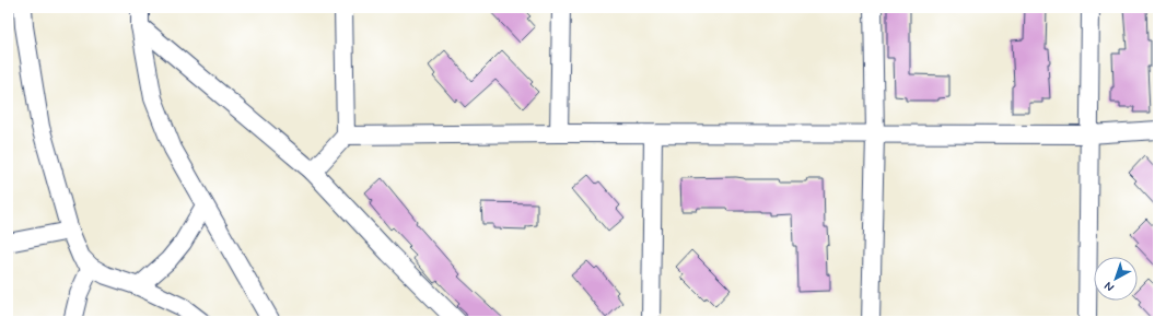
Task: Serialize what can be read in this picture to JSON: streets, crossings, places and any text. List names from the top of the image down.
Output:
{
  "north": "bottom left"
}
